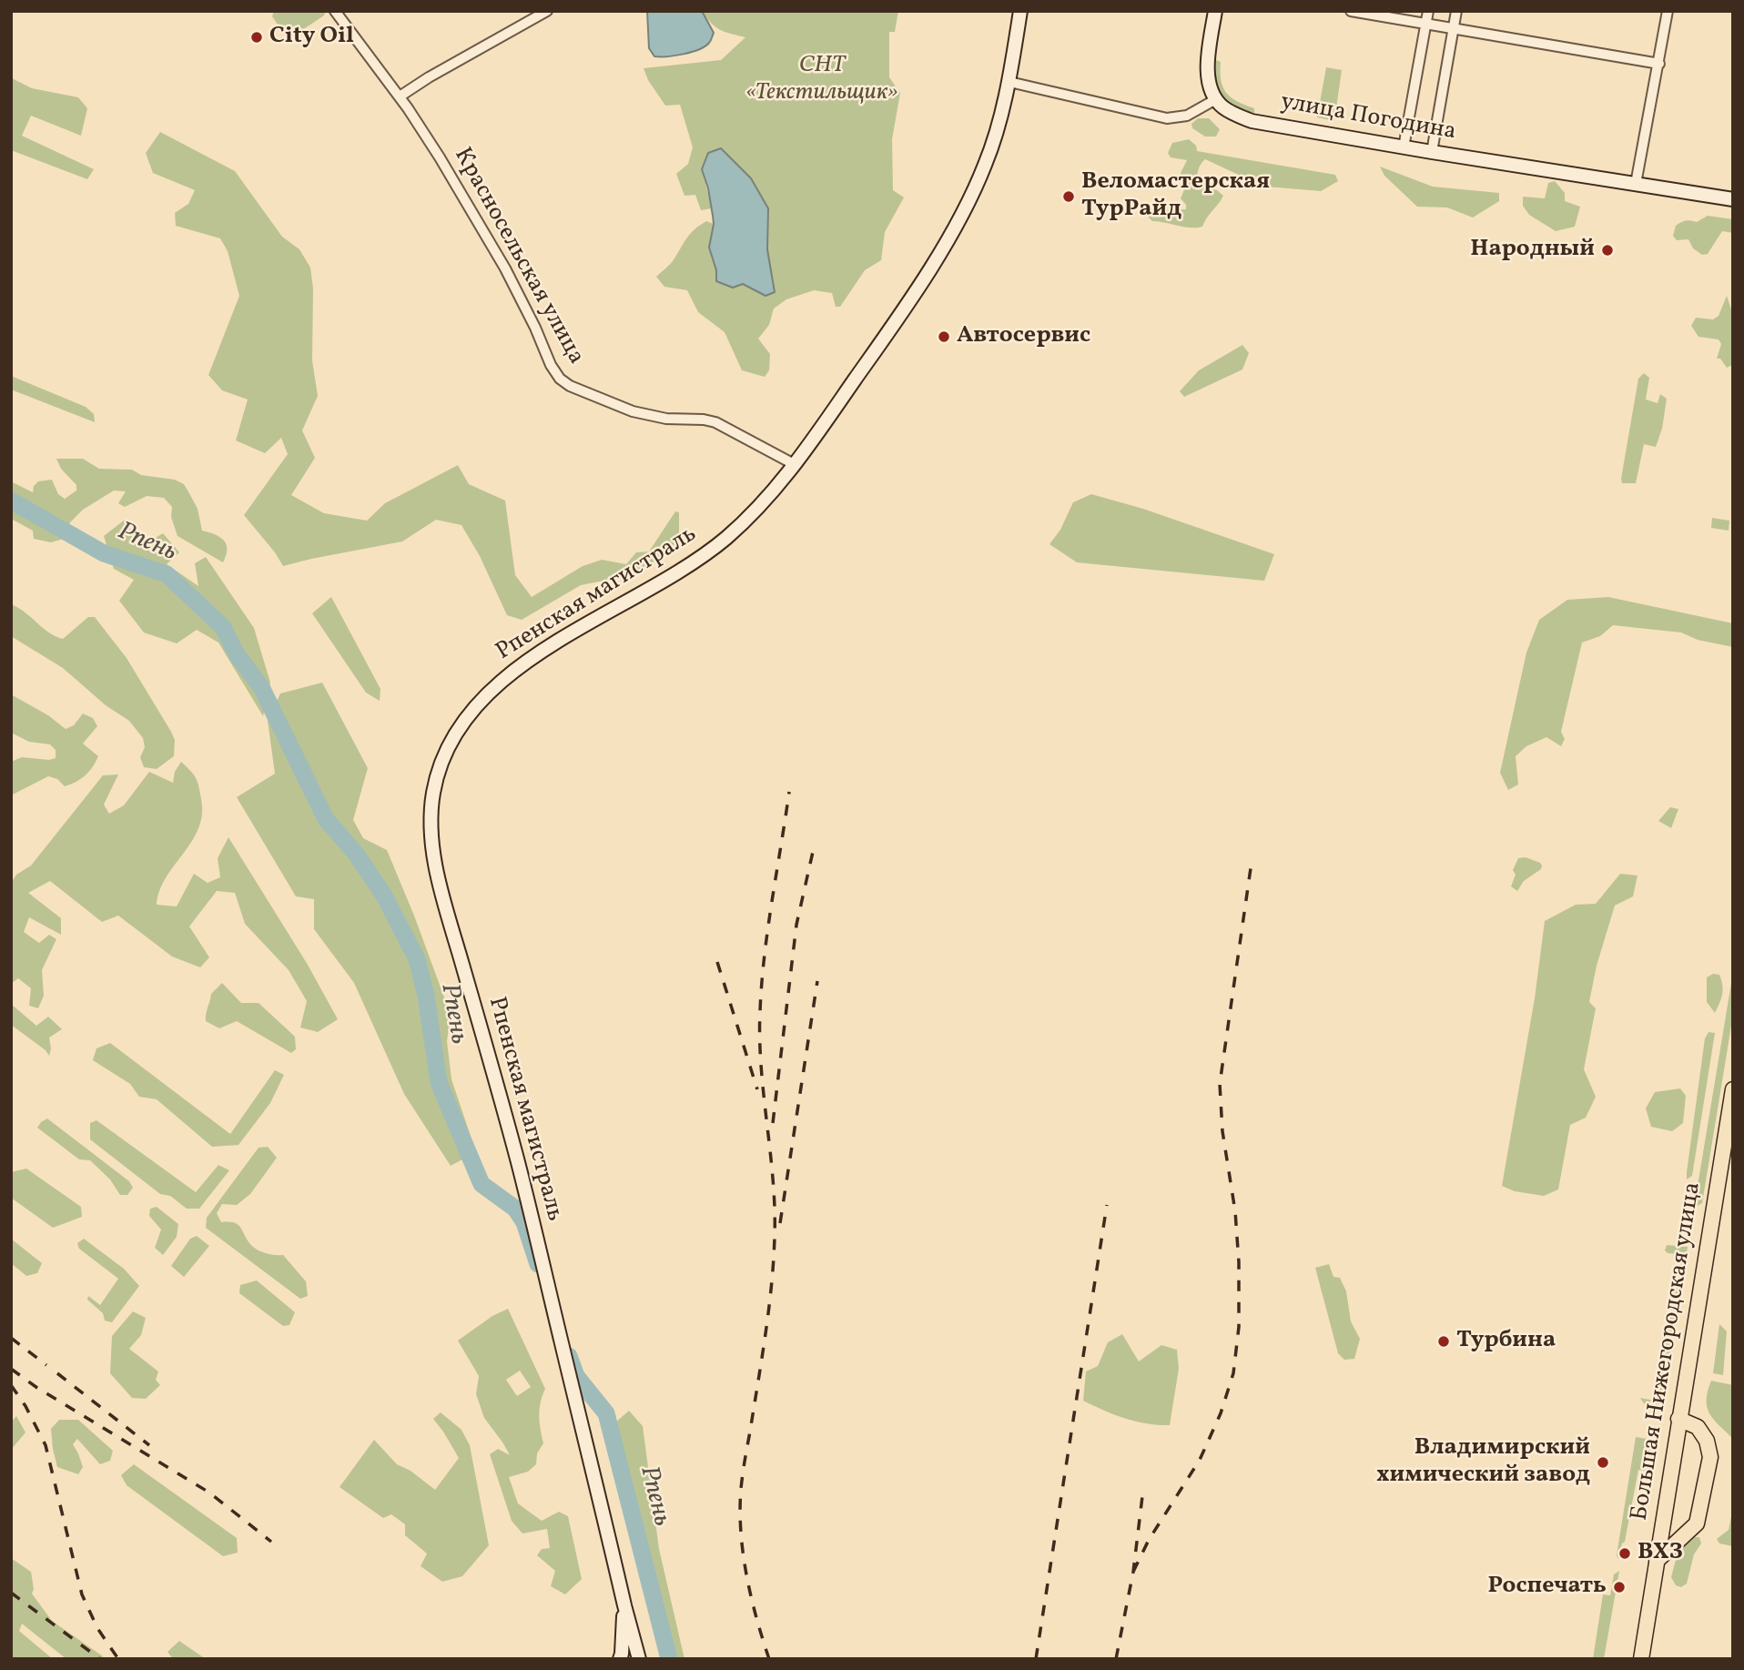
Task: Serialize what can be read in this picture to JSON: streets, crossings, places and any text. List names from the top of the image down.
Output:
{
  "streets": {
    "main road": ["улица Погодина", "Рпенская магистраль", "Большая Нижегородская улица"],
    "street": ["Красносельская улица"]
  },
  "crossings": [
    ["Красносельская улица", "Рпенская магистраль"]
  ],
  "water": ["Рпень"],
  "parks": ["СНТ «Текстильщик»"],
  "places": [
    "City Oil",
    "Веломастерская ТурРайд",
    "Народный",
    "Автосервис",
    "Турбина",
    "Владимирский химический завод",
    "ВХЗ",
    "Роспечать"
  ]
}
